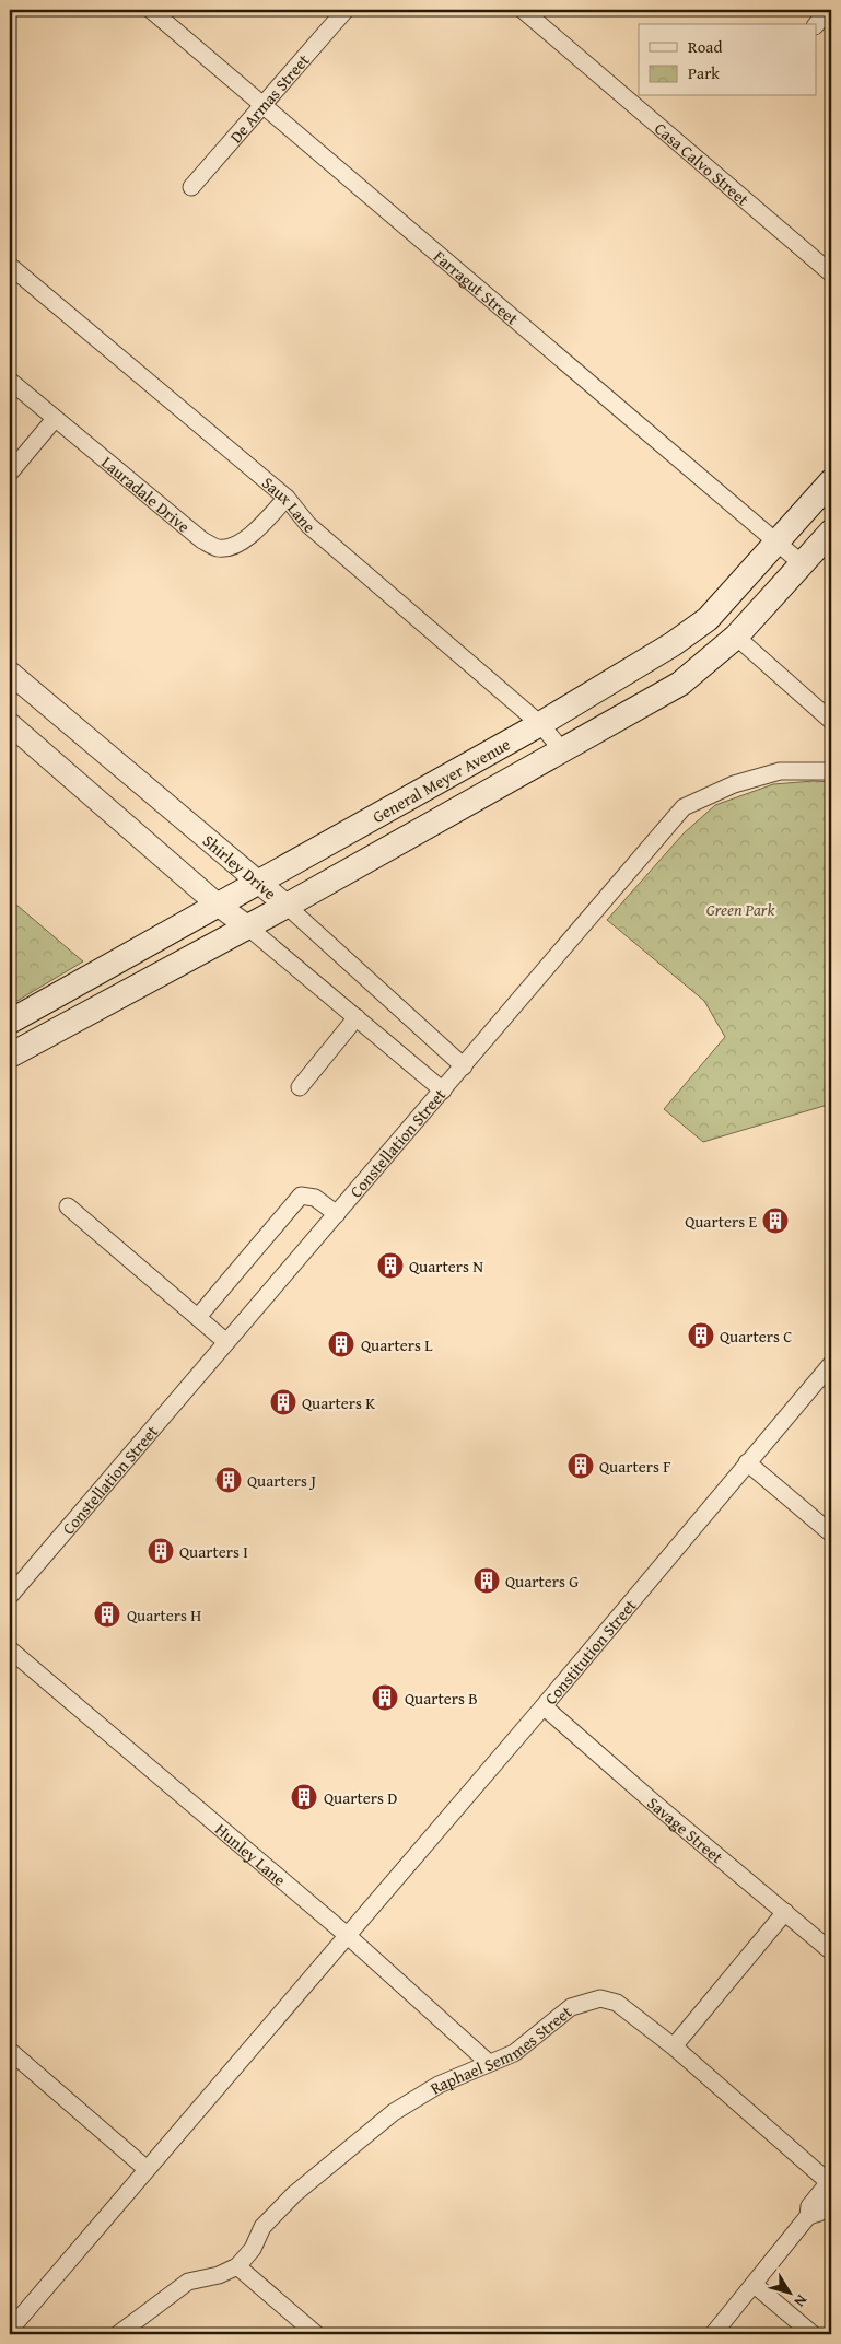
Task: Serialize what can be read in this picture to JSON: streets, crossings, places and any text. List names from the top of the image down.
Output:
{
  "streets": {
    "main road": ["General Meyer Avenue"],
    "street": [
      "De Armas Street",
      "Casa Calvo Street",
      "Farragut Street",
      "Lauradale Drive",
      "Saux Lane",
      "Shirley Drive",
      "Constellation Street",
      "Constitution Street",
      "Savage Street",
      "Hunley Lane",
      "Raphael Semmes Street"
    ]
  },
  "crossings": [
    ["De Armas Street", "Farragut Street"],
    ["Farragut Street", "General Meyer Avenue"],
    ["Lauradale Drive", "Saux Lane"],
    ["Saux Lane", "General Meyer Avenue"],
    ["General Meyer Avenue", "Shirley Drive"],
    ["Shirley Drive", "Constellation Street"],
    ["Constitution Street", "Savage Street"],
    ["Constitution Street", "Hunley Lane"],
    ["Hunley Lane", "Raphael Semmes Street"]
  ],
  "parks": ["Green Park"],
  "places": {
    "building": [
      "Quarters E",
      "Quarters N",
      "Quarters C",
      "Quarters L",
      "Quarters K",
      "Quarters F",
      "Quarters J",
      "Quarters I",
      "Quarters G",
      "Quarters H",
      "Quarters B",
      "Quarters D"
    ]
  },
  "legend": ["Road", "Park"],
  "north": "bottom right"
}
